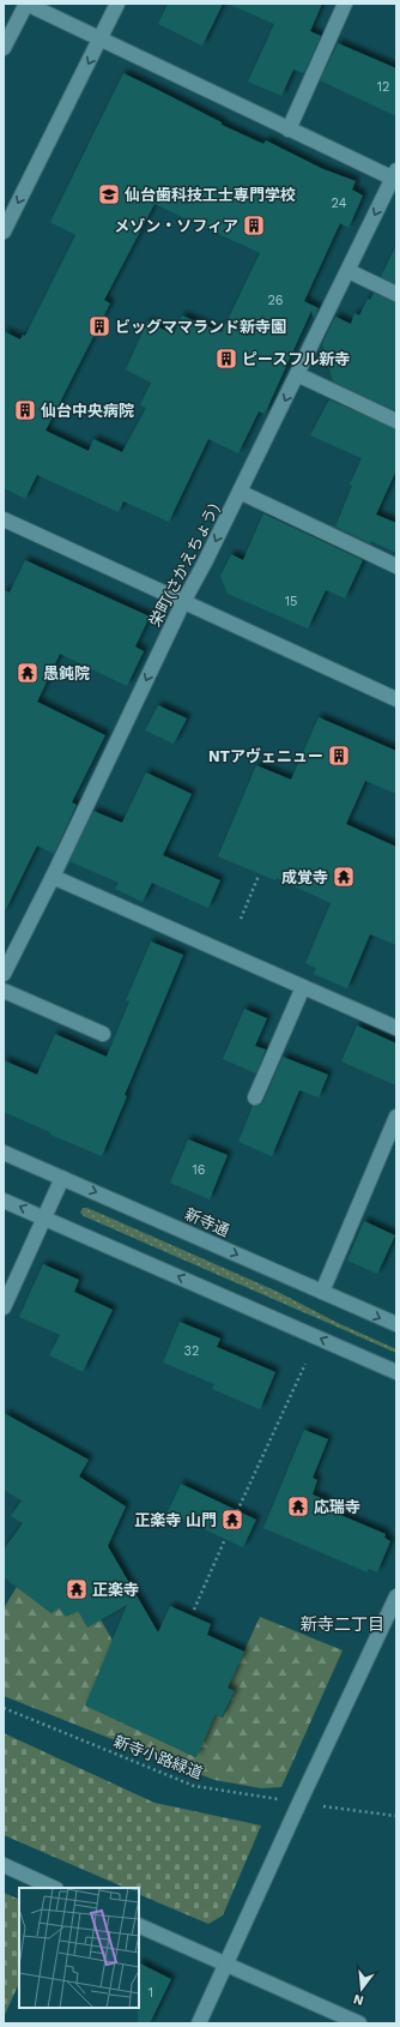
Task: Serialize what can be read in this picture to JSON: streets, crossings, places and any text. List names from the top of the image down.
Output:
{
  "streets": {
    "street": ["栄町(さかえちょう)", "新寺通"],
    "path": ["新寺小路緑道"]
  },
  "one_way": ["栄町(さかえちょう)"],
  "districts": ["新寺二丁目"],
  "places": {
    "school or university": ["仙台歯科技工士専門学校"],
    "building": [
      "メゾン・ソフィア",
      "ビッグママランド新寺園",
      "ピースフル新寺",
      "仙台中央病院",
      "NTアヴェニュー"
    ],
    "temple": [
      "愚鈍院",
      "成覚寺",
      "応瑞寺",
      "正楽寺 山門",
      "正楽寺"
    ]
  },
  "house_numbers": [
    "12",
    "24",
    "26",
    "15",
    "16",
    "32",
    "1"
  ],
  "north": "bottom"
}
